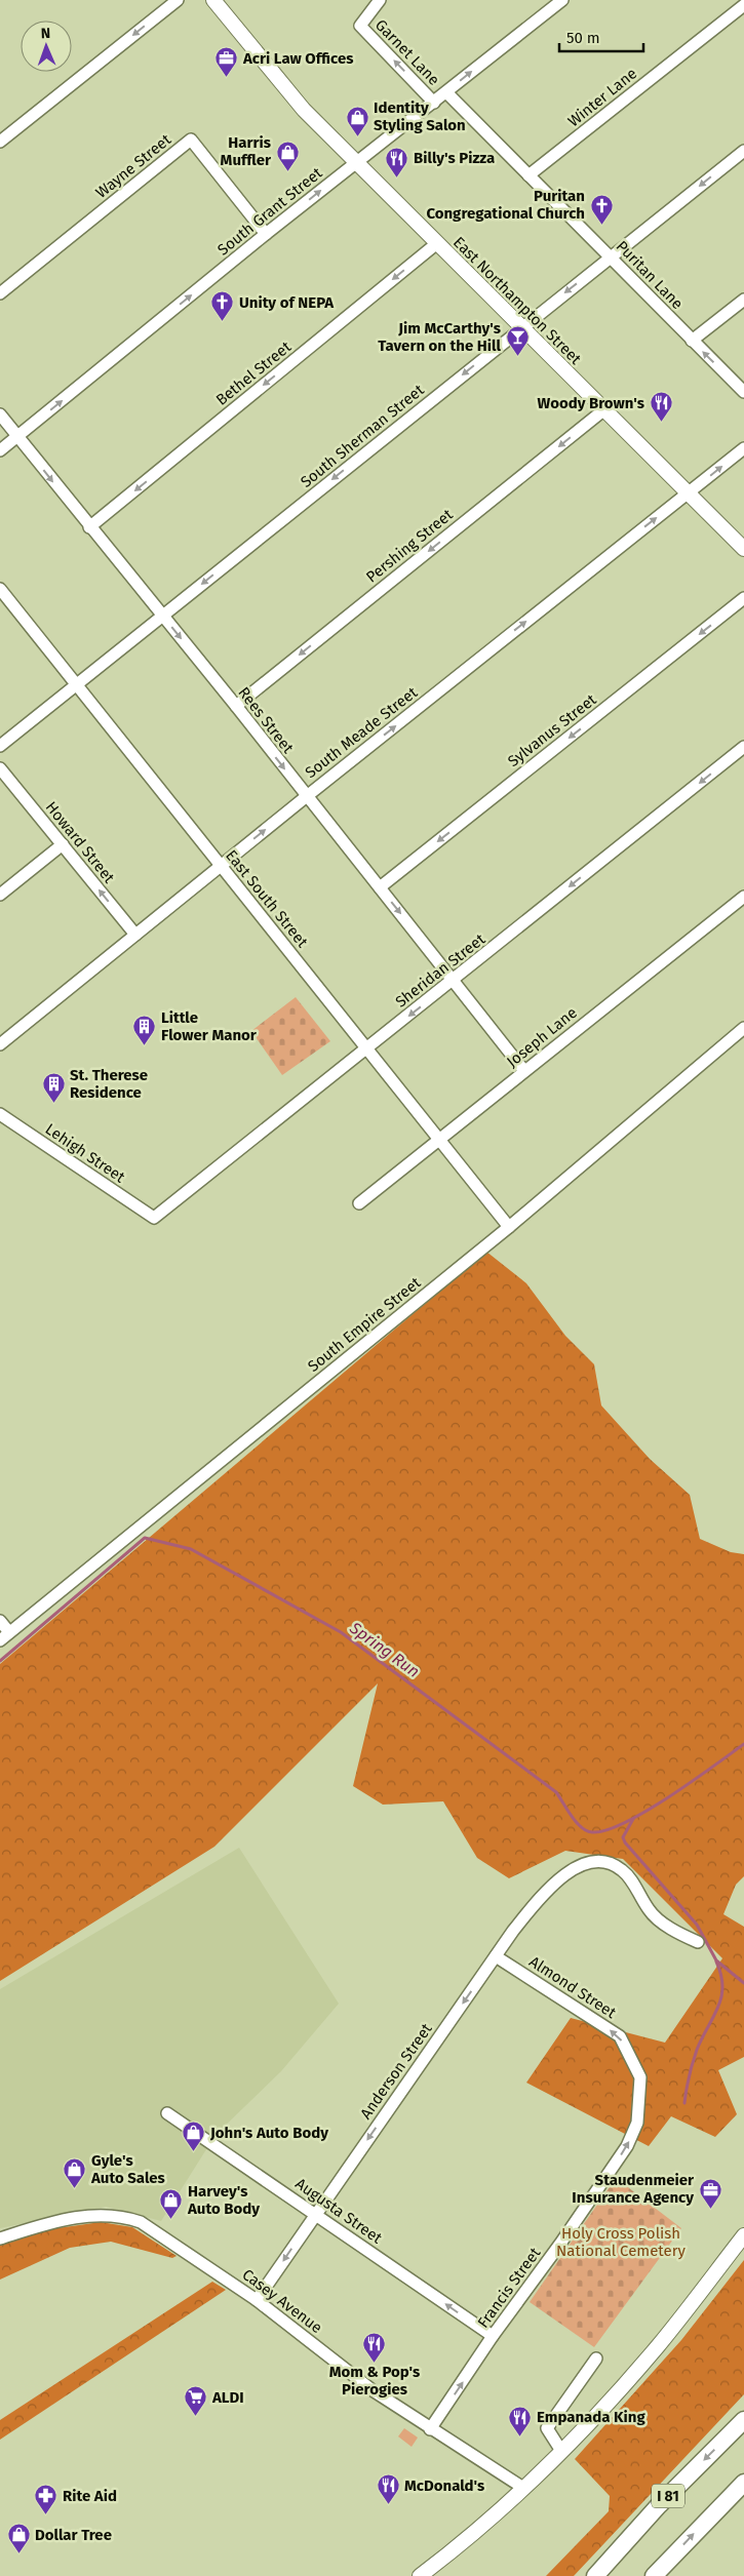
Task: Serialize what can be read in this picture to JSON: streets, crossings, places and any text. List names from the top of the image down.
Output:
{
  "streets": {
    "highway": ["I 81"],
    "main road": ["East Northampton Street"],
    "street": [
      "Garnet Lane",
      "Winter Lane",
      "Wayne Street",
      "South Grant Street",
      "Puritan Lane",
      "Bethel Street",
      "South Sherman Street",
      "Pershing Street",
      "Rees Street",
      "Sylvanus Street",
      "South Meade Street",
      "Howard Street",
      "East South Street",
      "Sheridan Street",
      "Joseph Lane",
      "Lehigh Street",
      "South Empire Street",
      "Almond Street",
      "Anderson Street",
      "Augusta Street",
      "Francis Street",
      "Casey Avenue"
    ]
  },
  "crossings": [
    ["Garnet Lane", "South Grant Street"],
    ["Winter Lane", "Puritan Lane"],
    ["Wayne Street", "South Grant Street"],
    ["South Grant Street", "Puritan Lane"],
    ["South Grant Street", "East Northampton Street"],
    ["South Grant Street", "Rees Street"],
    ["Puritan Lane", "South Sherman Street"],
    ["East Northampton Street", "Bethel Street"],
    ["East Northampton Street", "South Sherman Street"],
    ["East Northampton Street", "Pershing Street"],
    ["East Northampton Street", "South Meade Street"],
    ["Bethel Street", "Rees Street"],
    ["South Sherman Street", "Rees Street"],
    ["South Sherman Street", "East South Street"],
    ["Pershing Street", "Rees Street"],
    ["Rees Street", "Sylvanus Street"],
    ["Rees Street", "South Meade Street"],
    ["Rees Street", "Sheridan Street"],
    ["Rees Street", "Joseph Lane"],
    ["South Meade Street", "Howard Street"],
    ["South Meade Street", "East South Street"],
    ["East South Street", "Sheridan Street"],
    ["East South Street", "Joseph Lane"],
    ["East South Street", "South Empire Street"],
    ["Sheridan Street", "Lehigh Street"],
    ["Almond Street", "Anderson Street"],
    ["Almond Street", "Francis Street"],
    ["Anderson Street", "Augusta Street"],
    ["Anderson Street", "Casey Avenue"],
    ["Augusta Street", "Francis Street"],
    ["Francis Street", "Casey Avenue"]
  ],
  "one_way": [
    "Garnet Lane",
    "South Grant Street",
    "Bethel Street",
    "South Sherman Street",
    "Pershing Street",
    "Rees Street",
    "Sylvanus Street",
    "South Meade Street",
    "Howard Street",
    "Sheridan Street",
    "Almond Street",
    "Anderson Street",
    "Augusta Street",
    "Francis Street"
  ],
  "water": ["Spring Run"],
  "parks": ["Holy Cross Polish National Cemetery"],
  "places": {
    "office": ["Acri Law Offices", "Staudenmeier Insurance Agency"],
    "shop": [
      "Identity Styling Salon",
      "Harris Muffler",
      "John's Auto Body",
      "Gyle's Auto Sales",
      "Harvey's Auto Body",
      "Dollar Tree"
    ],
    "restaurant": [
      "Billy's Pizza",
      "Woody Brown's",
      "Mom & Pop's Pierogies",
      "Empanada King",
      "McDonald's"
    ],
    "church": ["Puritan Congregational Church", "Unity of NEPA"],
    "bar": ["Jim McCarthy's Tavern on the Hill"],
    "building": ["Little Flower Manor", "St. Therese Residence"],
    "supermarket": ["ALDI"],
    "pharmacy": ["Rite Aid"]
  },
  "scale_bar": "50 m",
  "north": "top"
}
